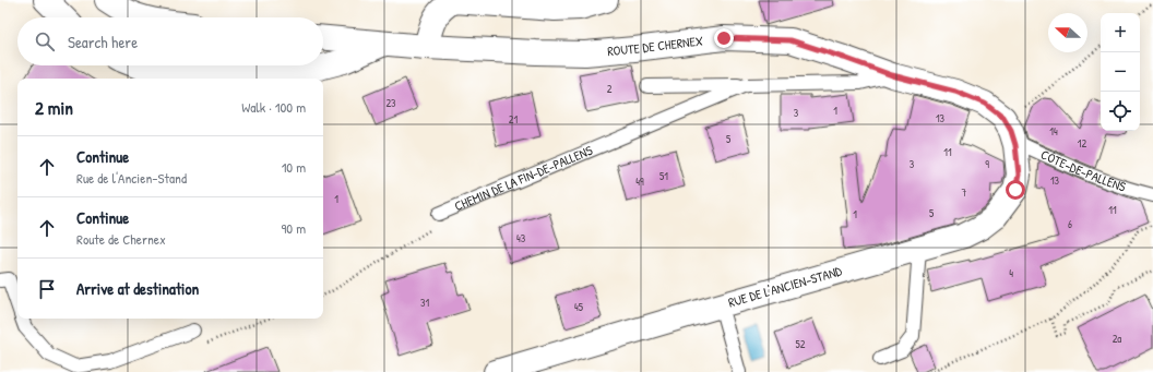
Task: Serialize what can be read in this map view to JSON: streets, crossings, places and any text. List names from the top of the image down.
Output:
{
  "streets": {
    "street": ["ROUTE DE CHERNEX", "RUE DE L'ANCIEN-STAND"],
    "lane": ["CÔTE-DE-PALLENS", "CHEMIN DE LA FIN-DE-PALLENS"]
  },
  "crossings": [
    ["ROUTE DE CHERNEX", "CÔTE-DE-PALLENS"],
    ["ROUTE DE CHERNEX", "CHEMIN DE LA FIN-DE-PALLENS"],
    ["ROUTE DE CHERNEX", "RUE DE L'ANCIEN-STAND"],
    ["CÔTE-DE-PALLENS", "RUE DE L'ANCIEN-STAND"]
  ],
  "house_numbers": [
    "2",
    "23",
    "1",
    "3",
    "13",
    "21",
    "14",
    "5",
    "12",
    "11",
    "3",
    "9",
    "51",
    "13",
    "49",
    "7",
    "1",
    "11",
    "5",
    "1",
    "6",
    "43",
    "4",
    "31",
    "45",
    "2a",
    "52"
  ],
  "north": "left",
  "page": {
    "map_buttons": ["+", "−"],
    "search": "Search here",
    "heading": ["2 min", "Walk · 100 m"],
    "list": [
      ["Continue", "Rue de l'Ancien-Stand", "10 m"],
      ["Continue", "Route de Chernex", "90 m"],
      "Arrive at destination"
    ]
  }
}
